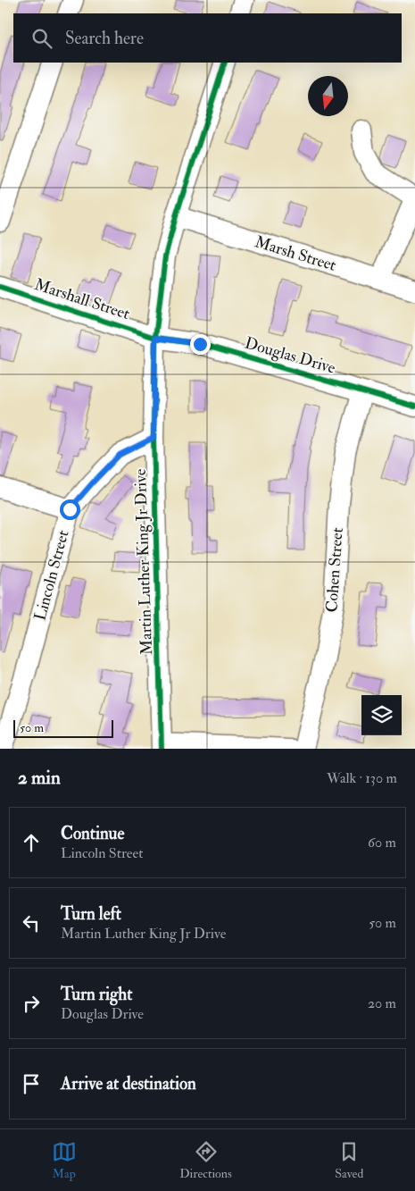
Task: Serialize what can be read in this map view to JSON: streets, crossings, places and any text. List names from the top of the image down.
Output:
{
  "streets": {
    "street": [
      "Marsh Street",
      "Marshall Street",
      "Douglas Drive",
      "Martin Luther King Jr Drive",
      "Cohen Street",
      "Lincoln Street"
    ]
  },
  "crossings": [
    ["Marsh Street", "Martin Luther King Jr Drive"],
    ["Marshall Street", "Douglas Drive"],
    ["Marshall Street", "Martin Luther King Jr Drive"],
    ["Douglas Drive", "Martin Luther King Jr Drive"],
    ["Douglas Drive", "Cohen Street"],
    ["Martin Luther King Jr Drive", "Lincoln Street"]
  ],
  "scale_bar": "50 m",
  "north": "bottom",
  "page": {
    "search": "Search here",
    "scale": "50 m",
    "heading": ["2 min", "Walk · 130 m"],
    "list": [
      ["Continue", "Lincoln Street", "60 m"],
      ["Turn left", "Martin Luther King Jr Drive", "50 m"],
      ["Turn right", "Douglas Drive", "20 m"],
      "Arrive at destination"
    ],
    "nav": ["Map", "Directions", "Saved"]
  }
}
